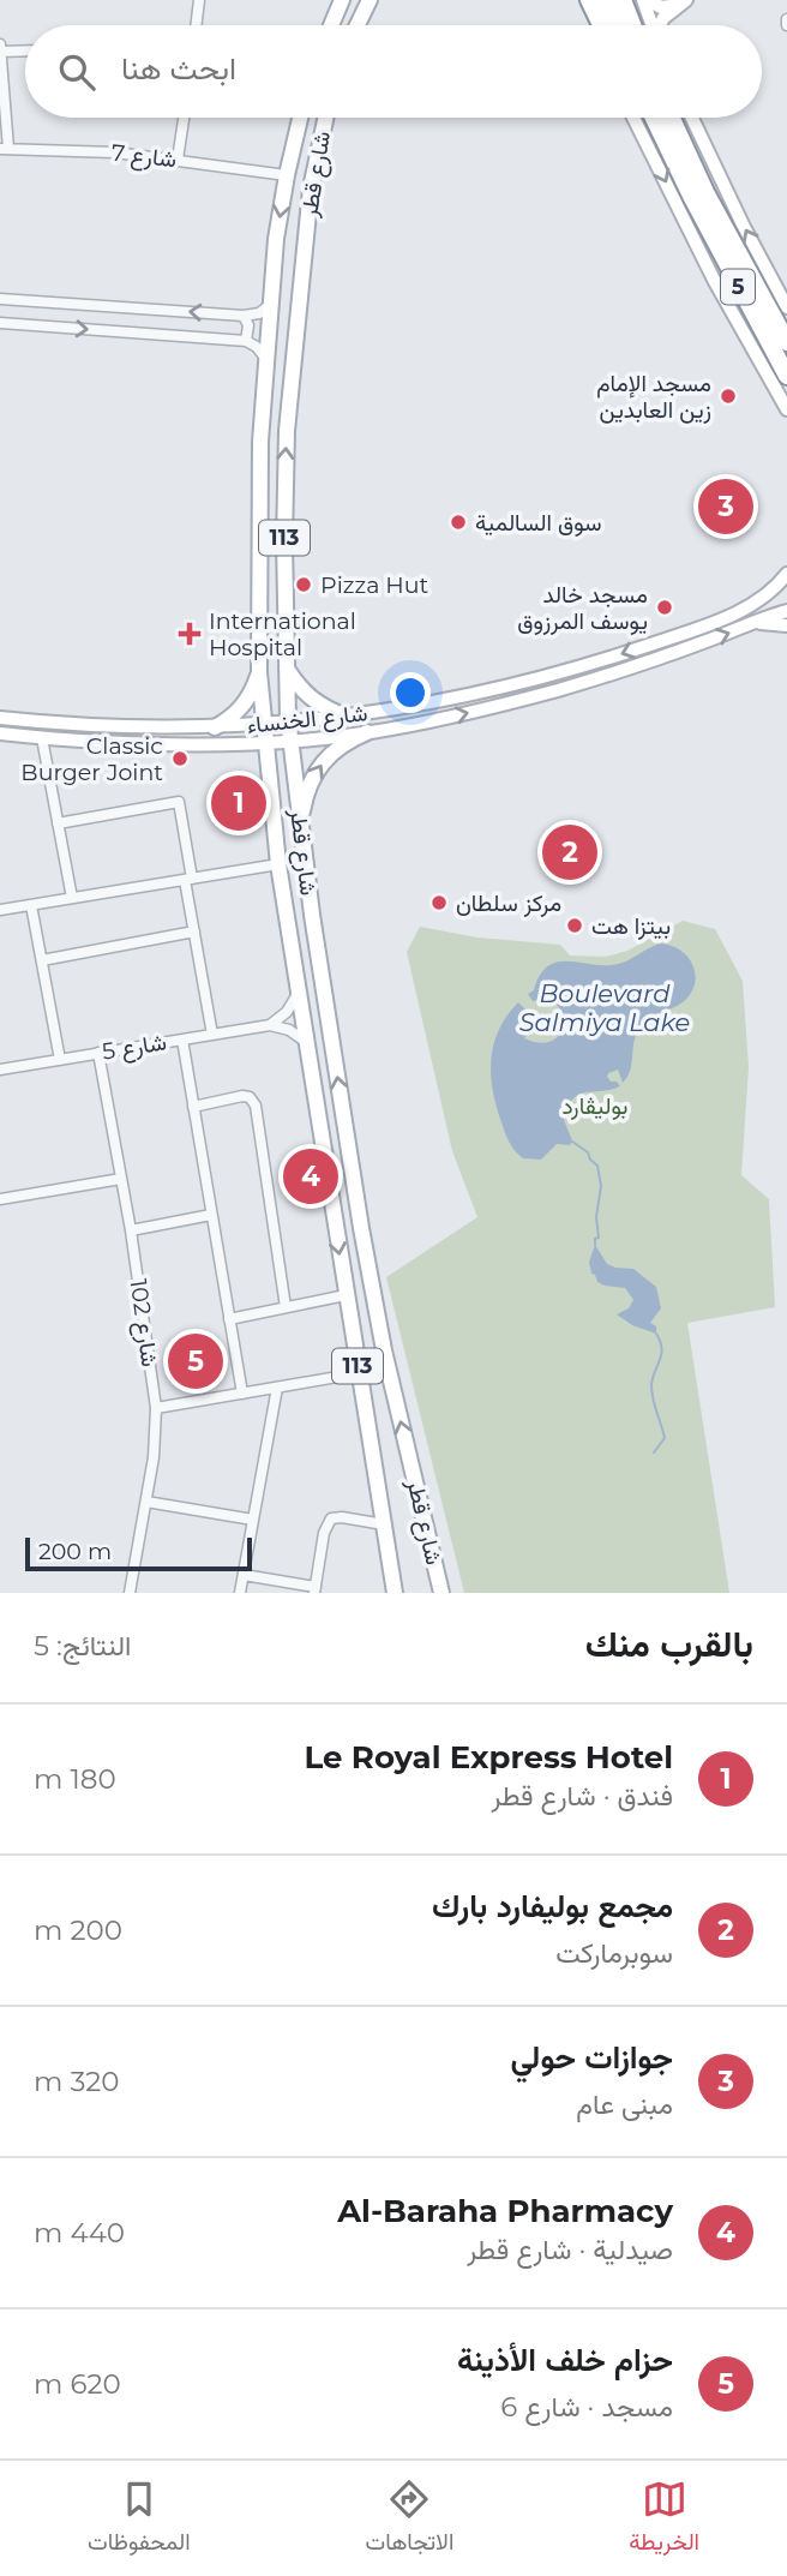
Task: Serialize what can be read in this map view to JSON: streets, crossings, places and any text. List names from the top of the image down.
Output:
{
  "streets": {
    "highway": ["5"],
    "main road": ["شارع قطر", "113", "شارع الخنساء"],
    "street": ["شارع 7", "شارع 5", "شارع 102"]
  },
  "crossings": [
    ["شارع 7", "شارع قطر"],
    ["شارع قطر", "شارع الخنساء"],
    ["شارع 5", "شارع 102"]
  ],
  "water": ["Boulevard Salmiya Lake"],
  "parks": ["بوليڤارد"],
  "places": {
    "other": [
      "مسجد الإمام زين العابدين",
      "سوق السالمية",
      "Pizza Hut",
      "مسجد خالد يوسف المرزوق",
      "Classic Burger Joint",
      "مركز سلطان",
      "بيتزا هت"
    ],
    "health": ["International Hospital"]
  },
  "scale_bar": "200 m",
  "page": {
    "search": "ابحث هنا",
    "pins": [
      "3",
      "1",
      "2",
      "4",
      "5"
    ],
    "scale": "200 m",
    "heading": ["بالقرب منك", "النتائج: 5"],
    "list": [
      {
        "mark": "1",
        "name": "Le Royal Express Hotel",
        "note": "فندق · شارع قطر",
        "value": "180 m"
      },
      {
        "mark": "2",
        "name": "مجمع بوليفارد بارك",
        "note": "سوبرماركت",
        "value": "200 m"
      },
      {
        "mark": "3",
        "name": "جوازات حولي",
        "note": "مبنى عام",
        "value": "320 m"
      },
      {
        "mark": "4",
        "name": "Al-Baraha Pharmacy",
        "note": "صيدلية · شارع قطر",
        "value": "440 m"
      },
      {
        "mark": "5",
        "name": "حزام خلف الأذينة",
        "note": "مسجد · شارع 6",
        "value": "620 m"
      }
    ],
    "nav": ["الخريطة", "الاتجاهات", "المحفوظات"]
  }
}
